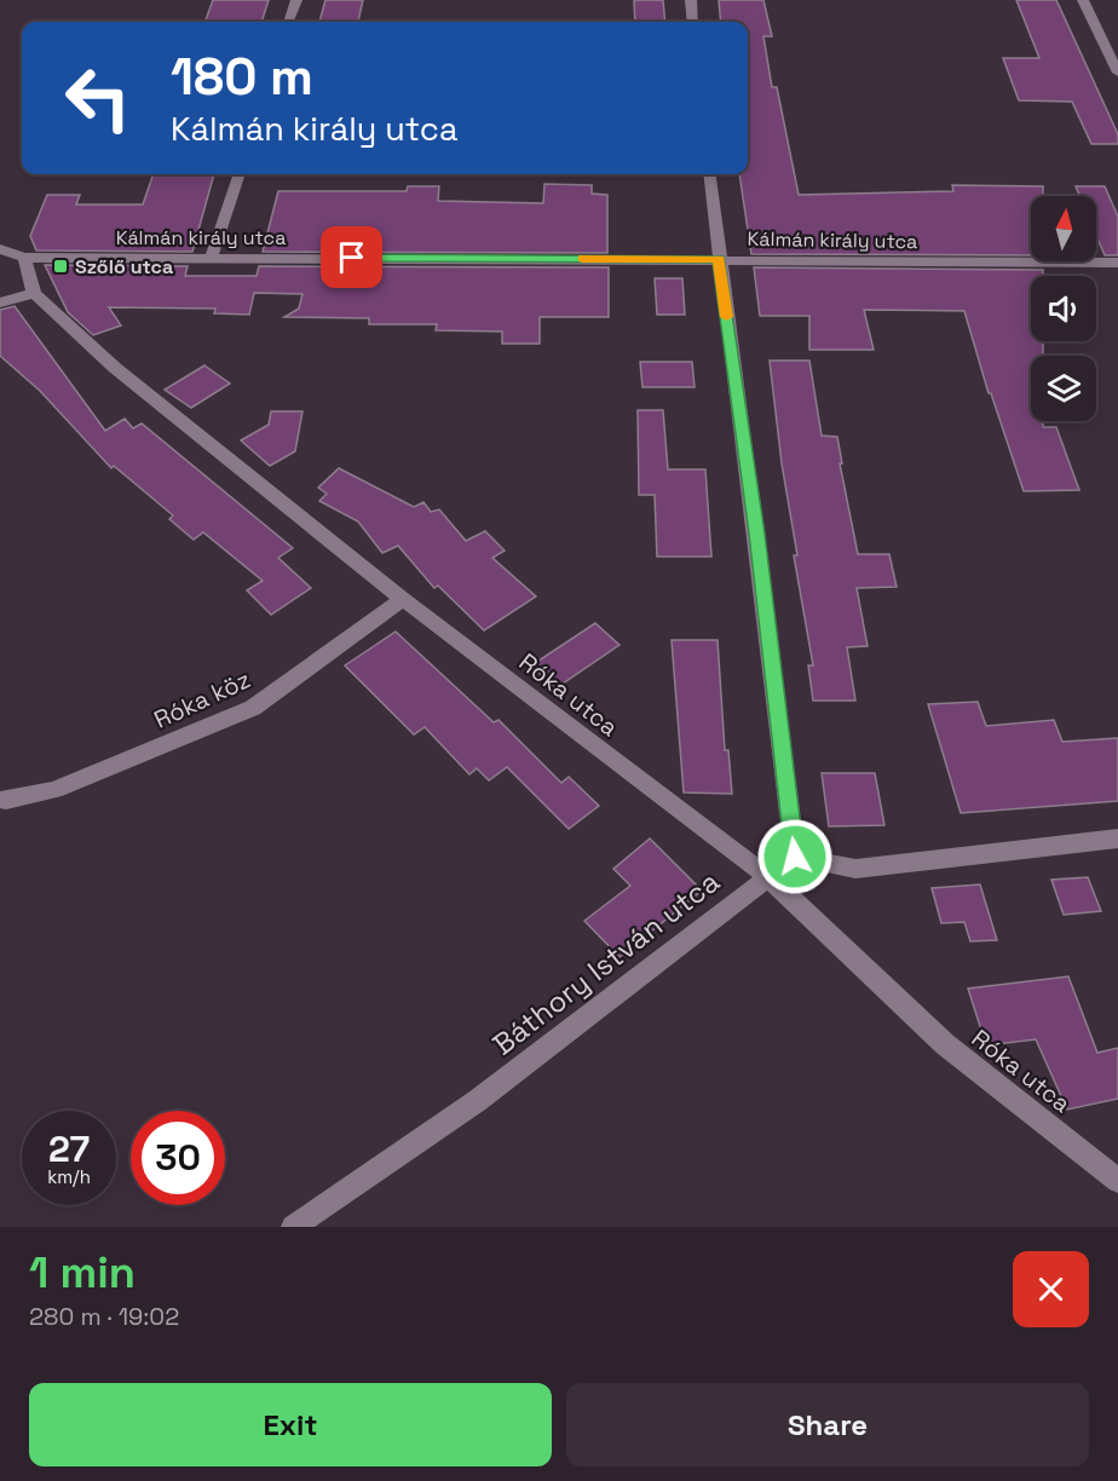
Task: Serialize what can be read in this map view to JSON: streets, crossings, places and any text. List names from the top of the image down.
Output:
{
  "streets": {
    "street": [
      "Kálmán király utca",
      "Róka utca",
      "Róka köz",
      "Báthory István utca"
    ]
  },
  "crossings": [
    ["Róka utca", "Róka köz"],
    ["Róka utca", "Báthory István utca"]
  ],
  "places": {
    "transit": ["Szőlő utca"]
  },
  "north": "top",
  "page": {
    "turn": ["180 m", "Kálmán király utca"],
    "speed": "27 km/h",
    "limit": "30",
    "heading": ["1 min", "280 m · 19:02"],
    "buttons": ["Exit", "Share"]
  }
}
